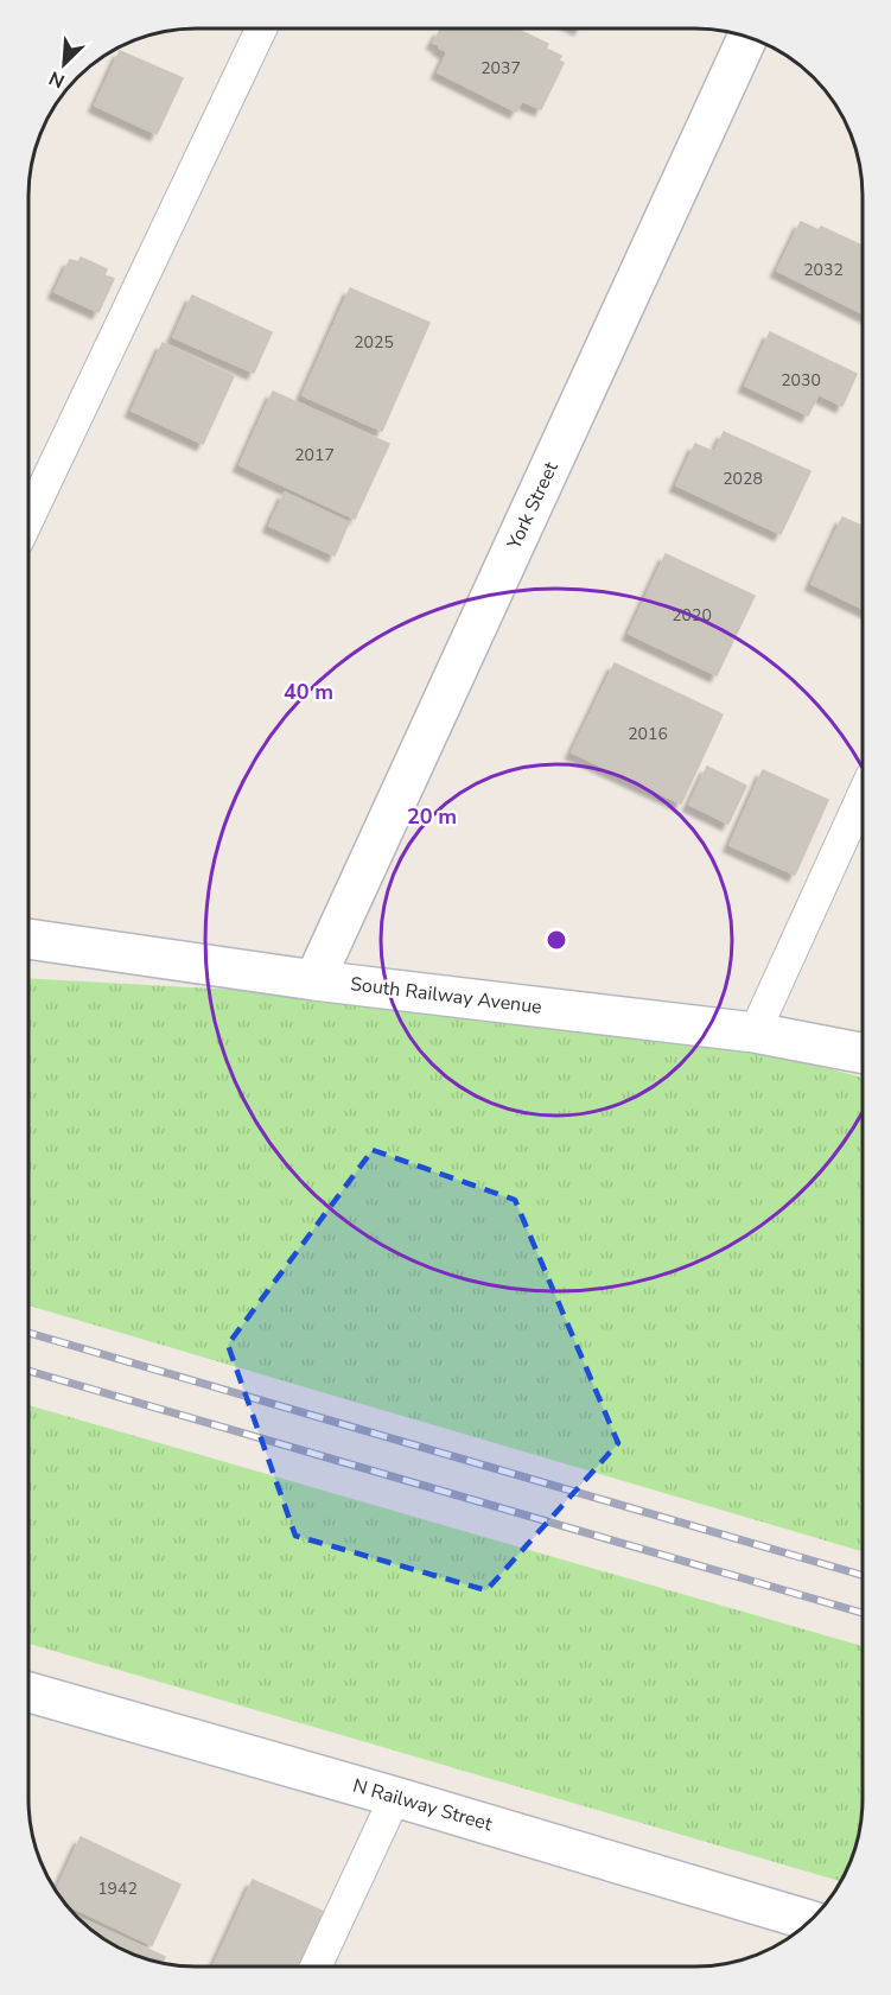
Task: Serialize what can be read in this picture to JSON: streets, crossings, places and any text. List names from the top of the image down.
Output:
{
  "streets": {
    "street": ["York Street", "South Railway Avenue", "N Railway Street"]
  },
  "crossings": [
    ["York Street", "South Railway Avenue"]
  ],
  "house_numbers": [
    "2037",
    "2032",
    "2025",
    "2030",
    "2017",
    "2028",
    "2020",
    "2016",
    "1942"
  ],
  "north": "bottom left",
  "rings": ["40 m", "20 m"]
}
